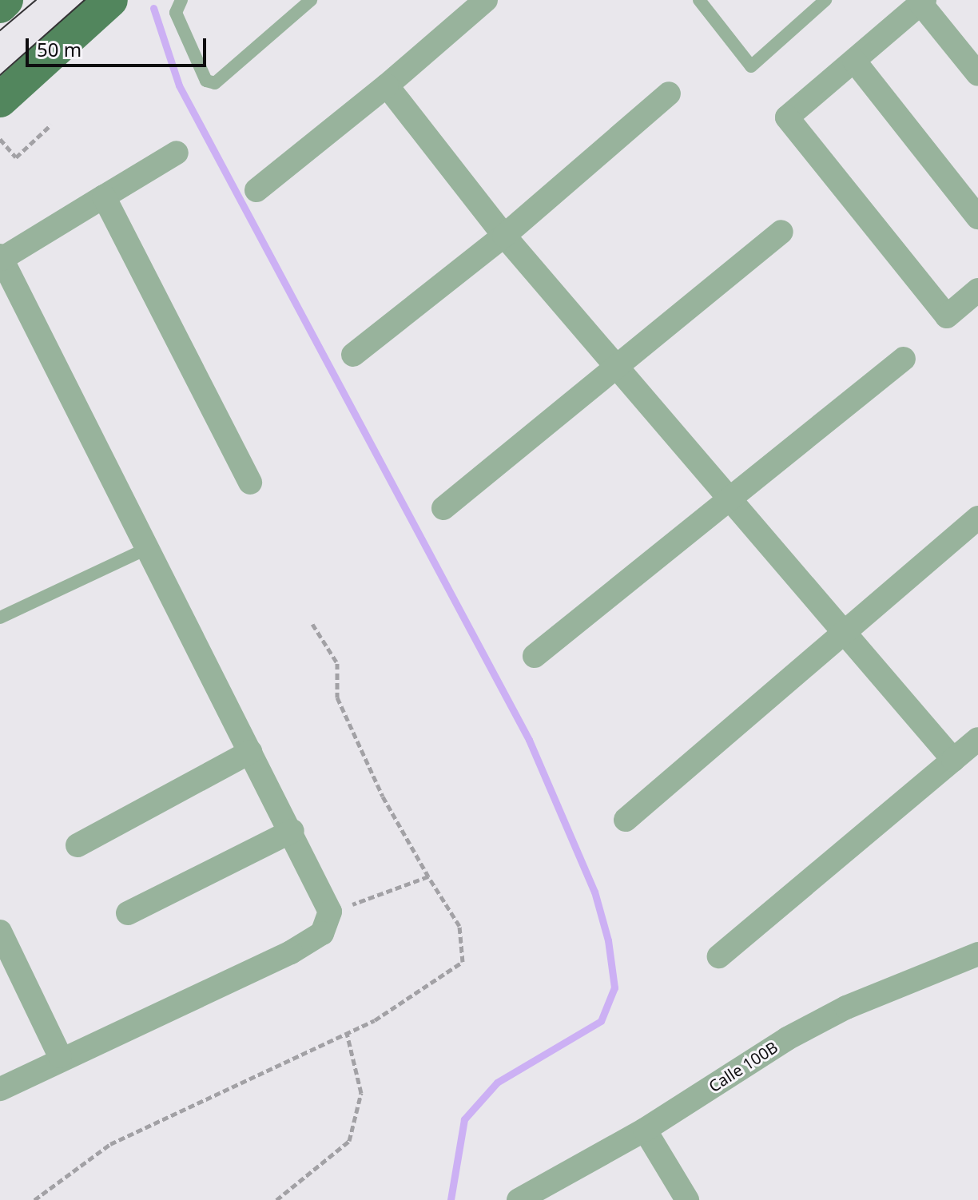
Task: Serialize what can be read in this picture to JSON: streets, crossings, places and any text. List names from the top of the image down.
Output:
{
  "streets": {
    "street": ["Calle 100B"]
  },
  "scale_bar": "50 m"
}
